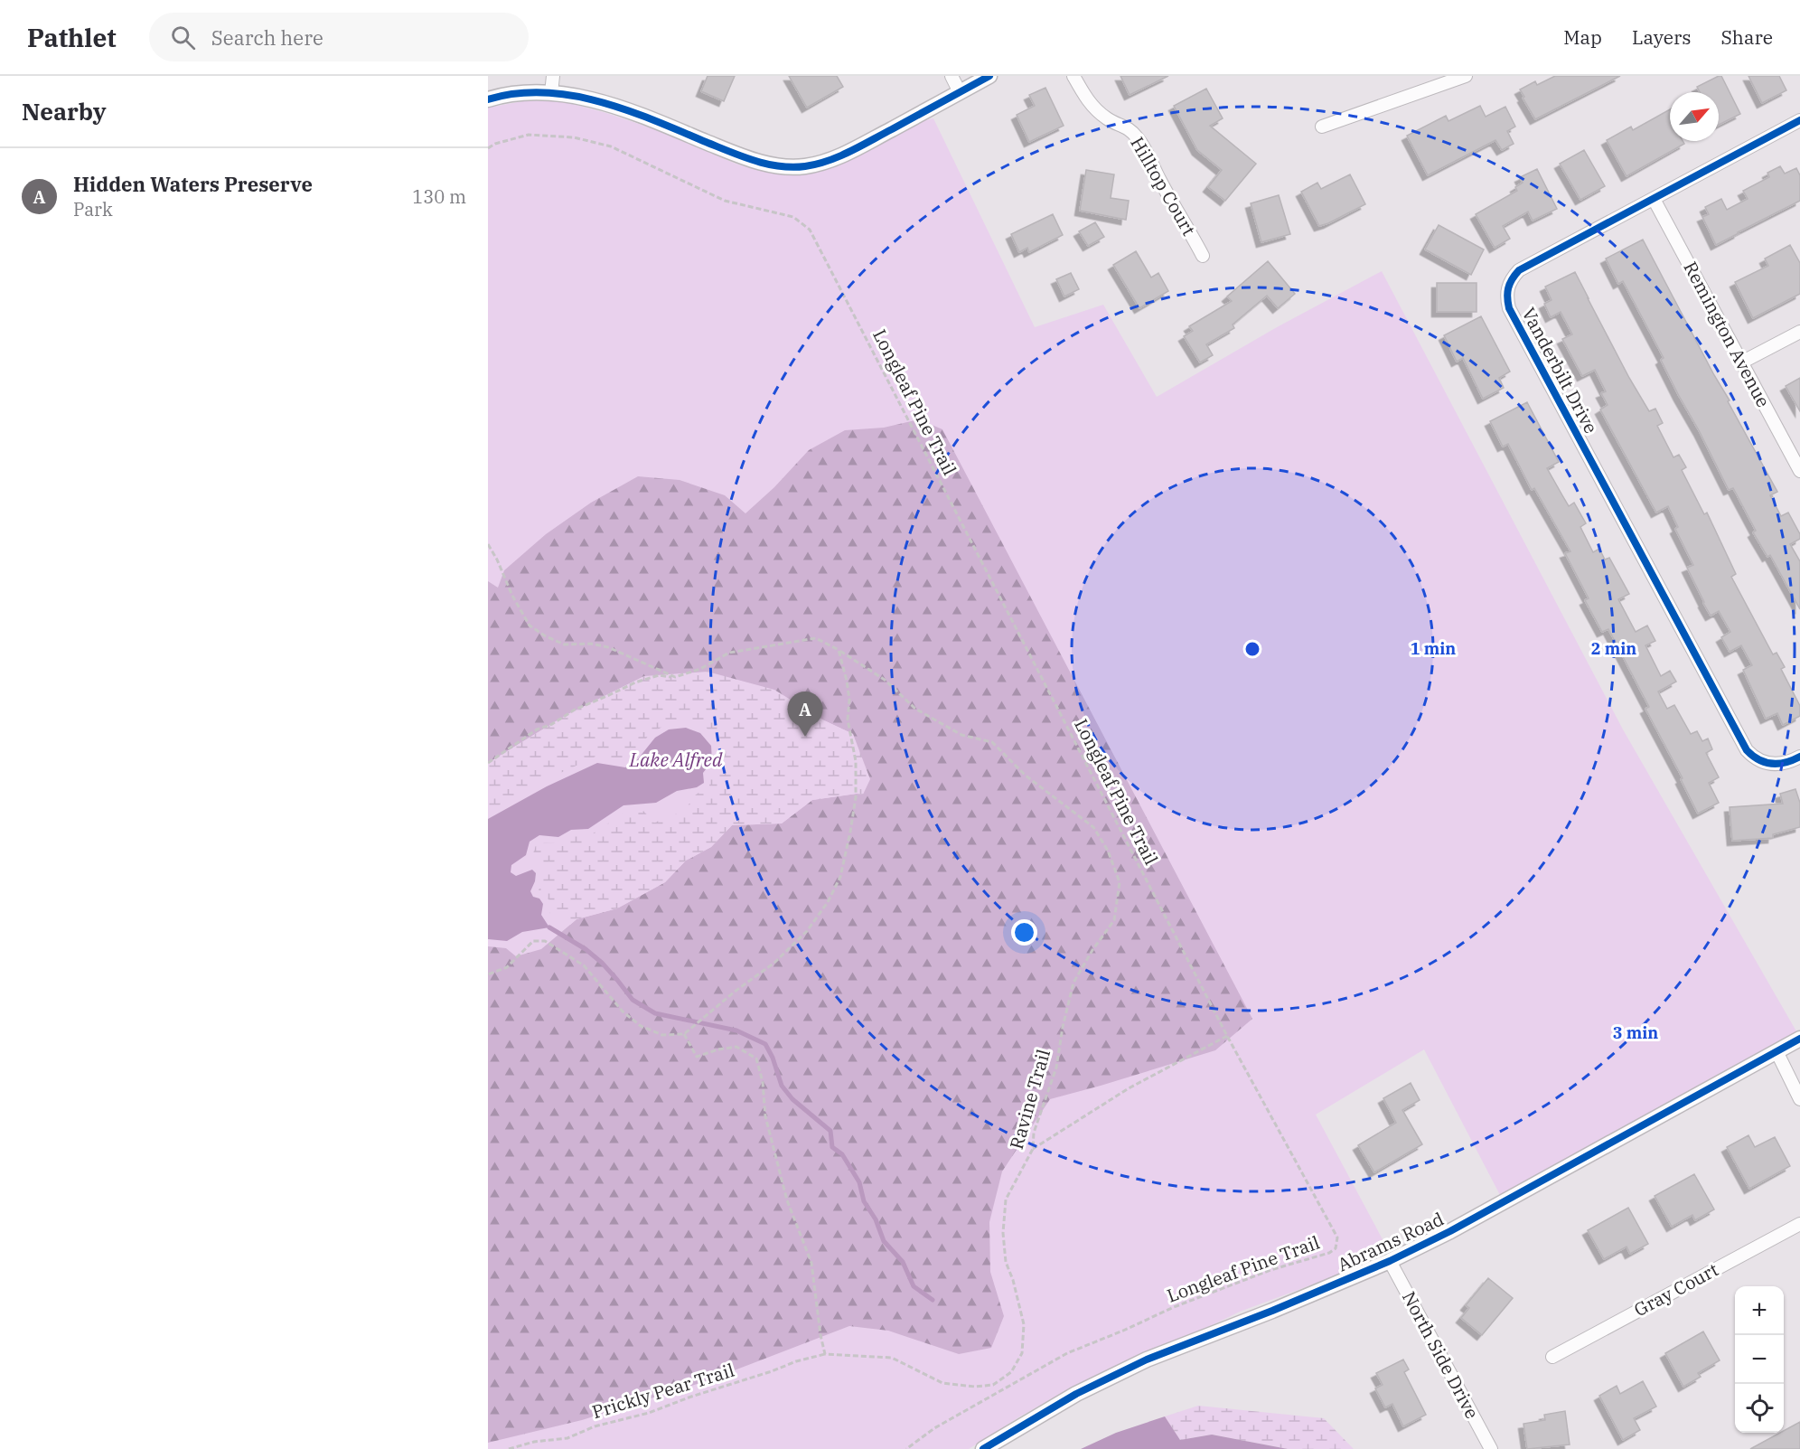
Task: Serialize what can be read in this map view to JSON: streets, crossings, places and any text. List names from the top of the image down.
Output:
{
  "streets": {
    "street": [
      "Hilltop Court",
      "Remington Avenue",
      "Vanderbilt Drive",
      "Abrams Road",
      "Gray Court",
      "North Side Drive"
    ],
    "path": ["Longleaf Pine Trail", "Ravine Trail", "Prickly Pear Trail"]
  },
  "crossings": [
    ["Remington Avenue", "Vanderbilt Drive"],
    ["Ravine Trail", "Prickly Pear Trail"],
    ["Abrams Road", "North Side Drive"]
  ],
  "water": ["Lake Alfred"],
  "north": "top right",
  "page": {
    "header": "Pathlet",
    "search": "Search here",
    "nav": ["Map", "Layers", "Share"],
    "heading": "Nearby",
    "list": [
      {
        "mark": "A",
        "name": "Hidden Waters Preserve",
        "note": "Park",
        "value": "130 m"
      }
    ],
    "pins": "A",
    "map_buttons": ["+", "−"]
  },
  "rings": ["1 min", "2 min", "3 min"]
}
